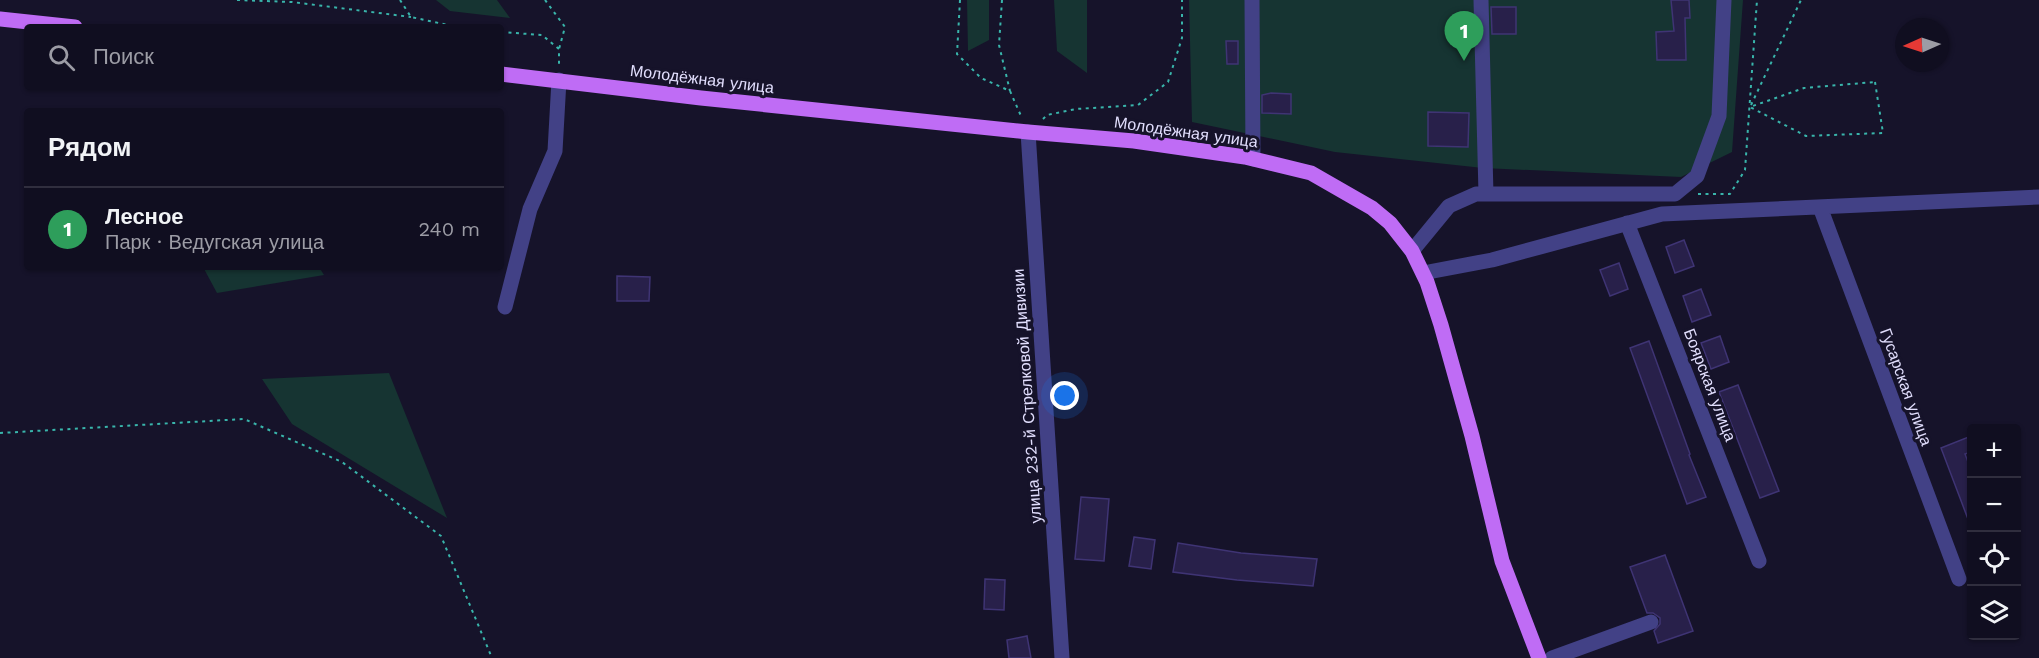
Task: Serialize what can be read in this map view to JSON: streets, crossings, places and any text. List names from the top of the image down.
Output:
{
  "streets": {
    "main road": ["Молодёжная улица"],
    "street": ["Боярская улица", "Гусарская улица", "улица 232-й Стрелковой Дивизии"]
  },
  "crossings": [
    ["Молодёжная улица", "улица 232-й Стрелковой Дивизии"]
  ],
  "north": "left",
  "page": {
    "pins": "1",
    "search": "Поиск",
    "heading": "Рядом",
    "list": [
      {
        "mark": "1",
        "name": "Лесное",
        "note": "Парк · Ведугская улица",
        "value": "240 m"
      }
    ],
    "map_buttons": ["+", "−"]
  }
}
